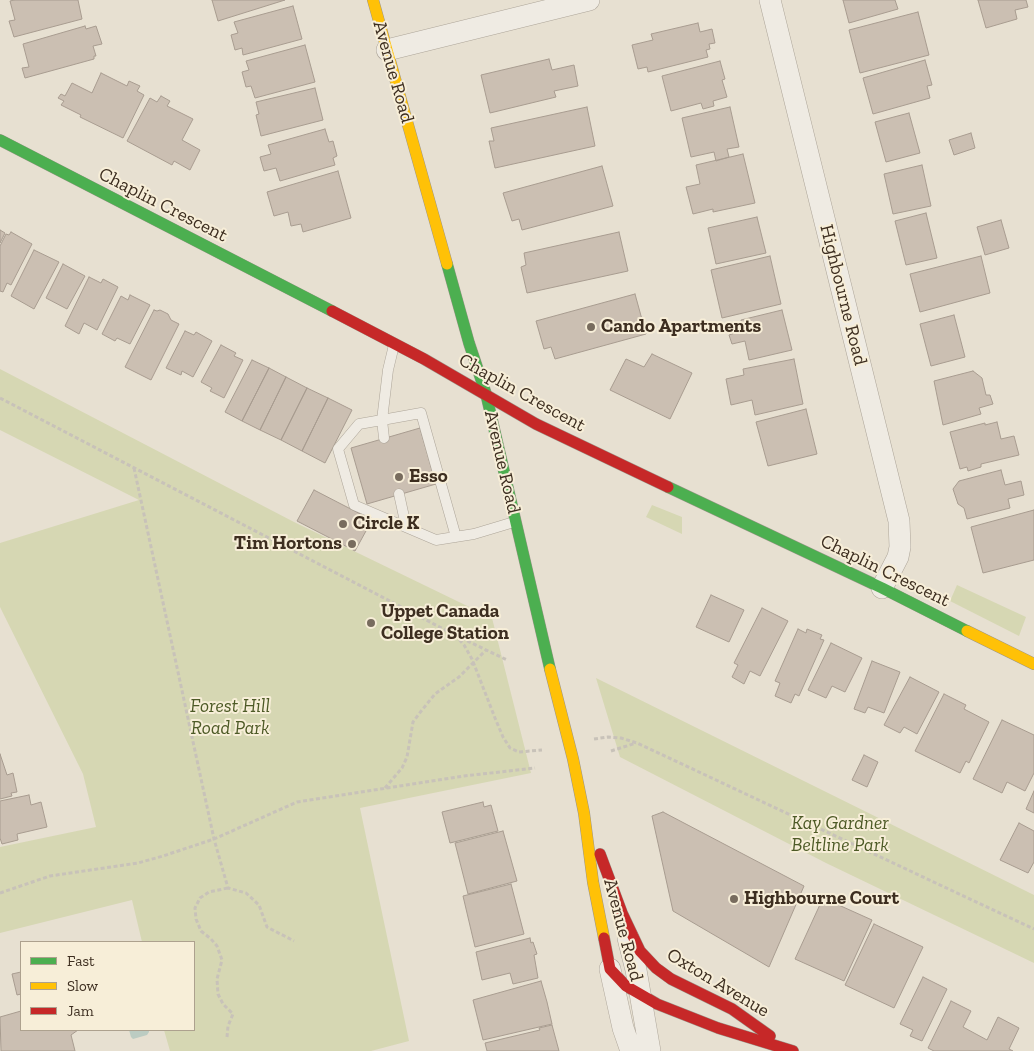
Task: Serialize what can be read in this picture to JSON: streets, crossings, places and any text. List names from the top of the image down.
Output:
{
  "streets": {
    "main road": ["Avenue Road", "Chaplin Crescent", "Oxton Avenue"],
    "street": ["Highbourne Road"]
  },
  "crossings": [
    ["Avenue Road", "Chaplin Crescent"],
    ["Avenue Road", "Oxton Avenue"],
    ["Chaplin Crescent", "Highbourne Road"]
  ],
  "parks": ["Forest Hill Road Park", "Kay Gardner Beltline Park"],
  "places": [
    "Cando Apartments",
    "Esso",
    "Circle K",
    "Tim Hortons",
    "Uppet Canada College Station",
    "Highbourne Court"
  ],
  "legend": ["Fast", "Slow", "Jam"]
}
